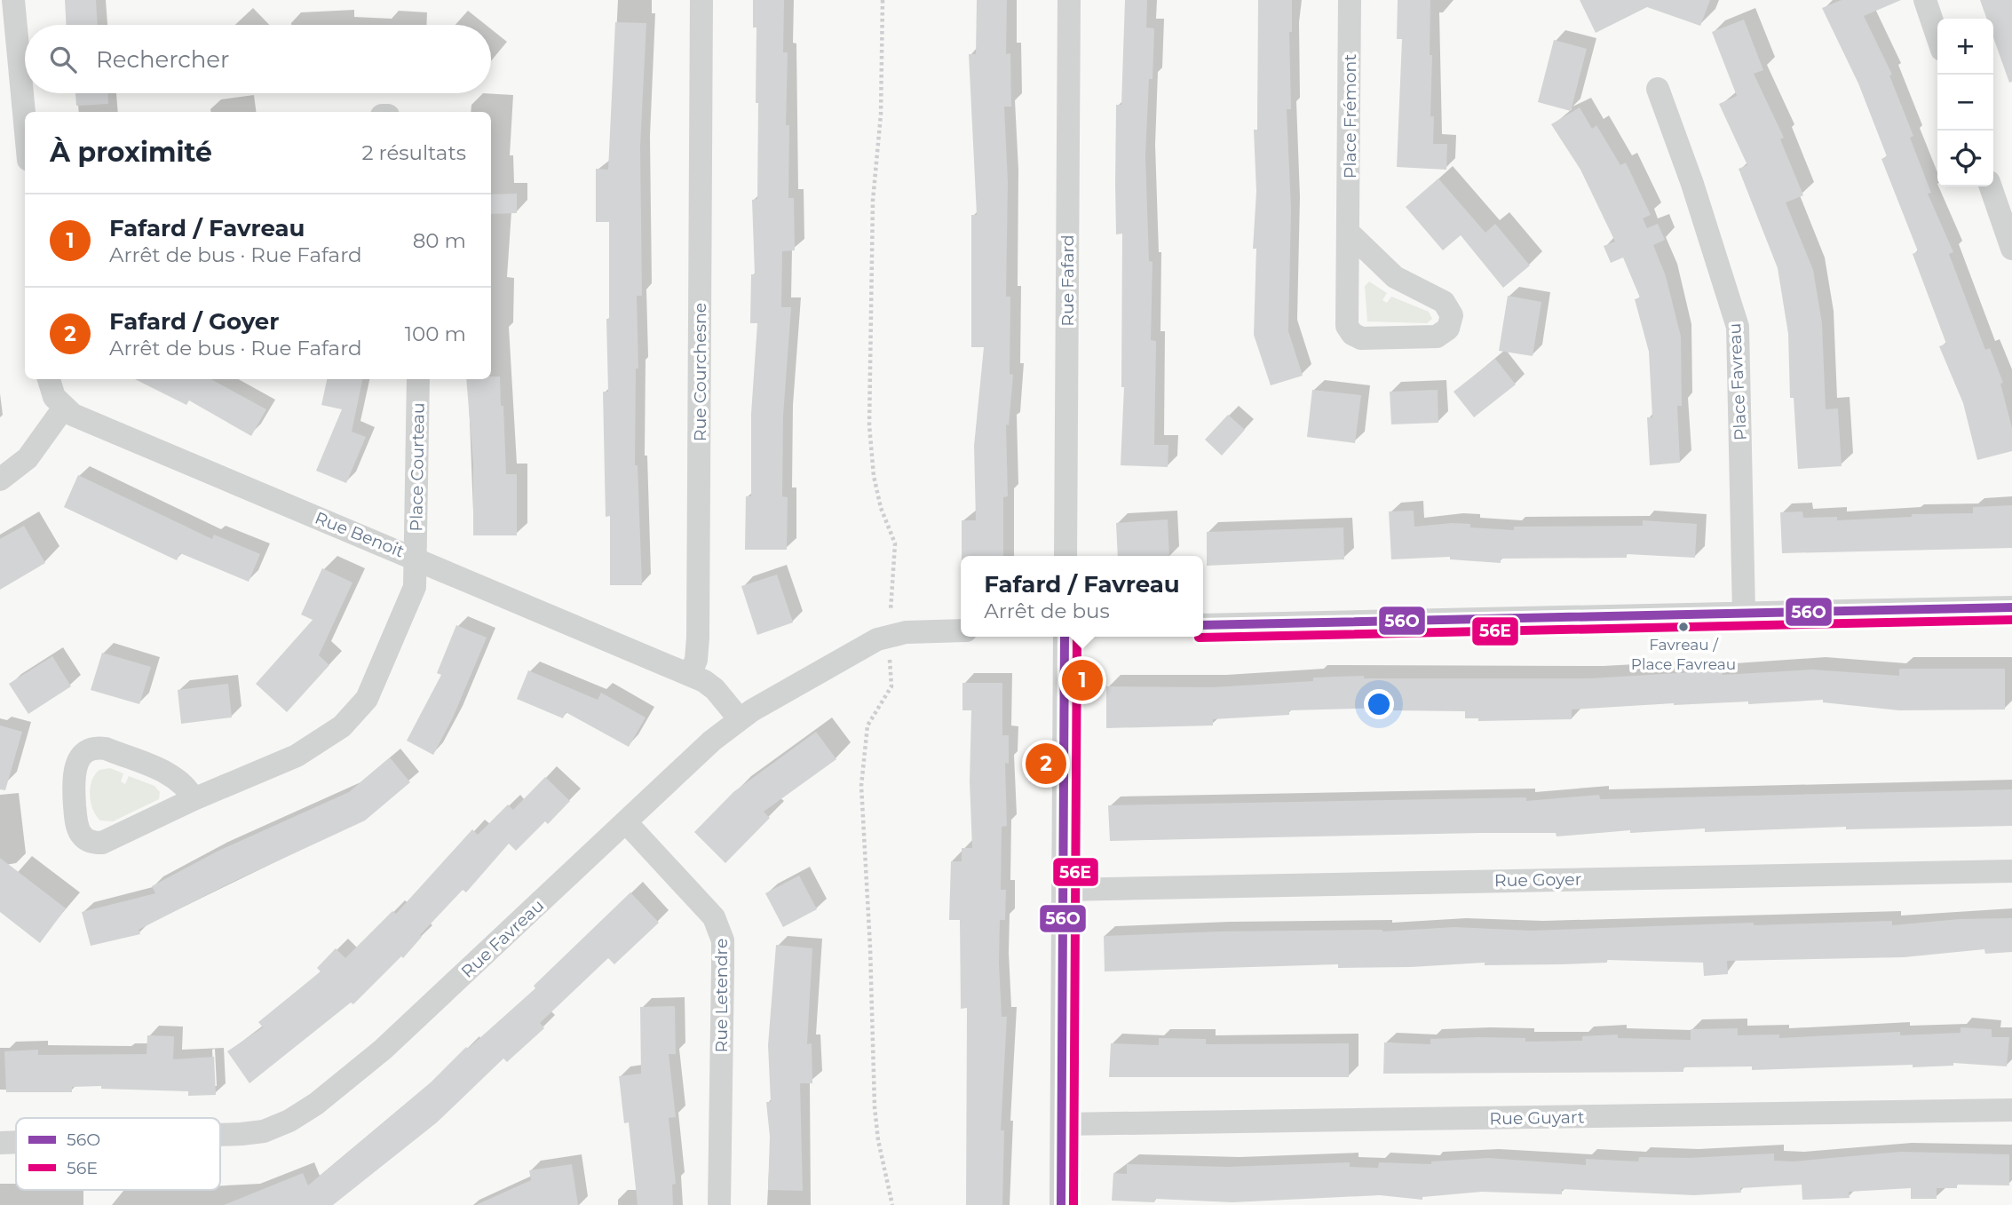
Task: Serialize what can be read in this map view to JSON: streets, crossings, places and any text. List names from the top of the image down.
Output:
{
  "streets": {
    "street": [
      "Place Frémont",
      "Rue Fafard",
      "Rue Courchesne",
      "Place Favreau",
      "Place Courteau",
      "Rue Benoit",
      "Rue Goyer",
      "Rue Favreau",
      "Rue Letendre",
      "Rue Guyart"
    ]
  },
  "crossings": [
    ["Rue Courchesne", "Rue Benoit"],
    ["Place Courteau", "Rue Benoit"],
    ["Rue Favreau", "Rue Letendre"]
  ],
  "places": ["Favreau / Place Favreau"],
  "lines": ["transit line 56O", "transit line 56E"],
  "legend": ["56O", "56E"],
  "page": {
    "map_buttons": ["+", "−"],
    "search": "Rechercher",
    "heading": ["À proximité", "2 résultats"],
    "list": [
      {
        "mark": "1",
        "name": "Fafard / Favreau",
        "note": "Arrêt de bus · Rue Fafard",
        "value": "80 m"
      },
      {
        "mark": "2",
        "name": "Fafard / Goyer",
        "note": "Arrêt de bus · Rue Fafard",
        "value": "100 m"
      }
    ],
    "popup": ["Fafard / Favreau", "Arrêt de bus"],
    "pins": ["1", "2"]
  }
}
